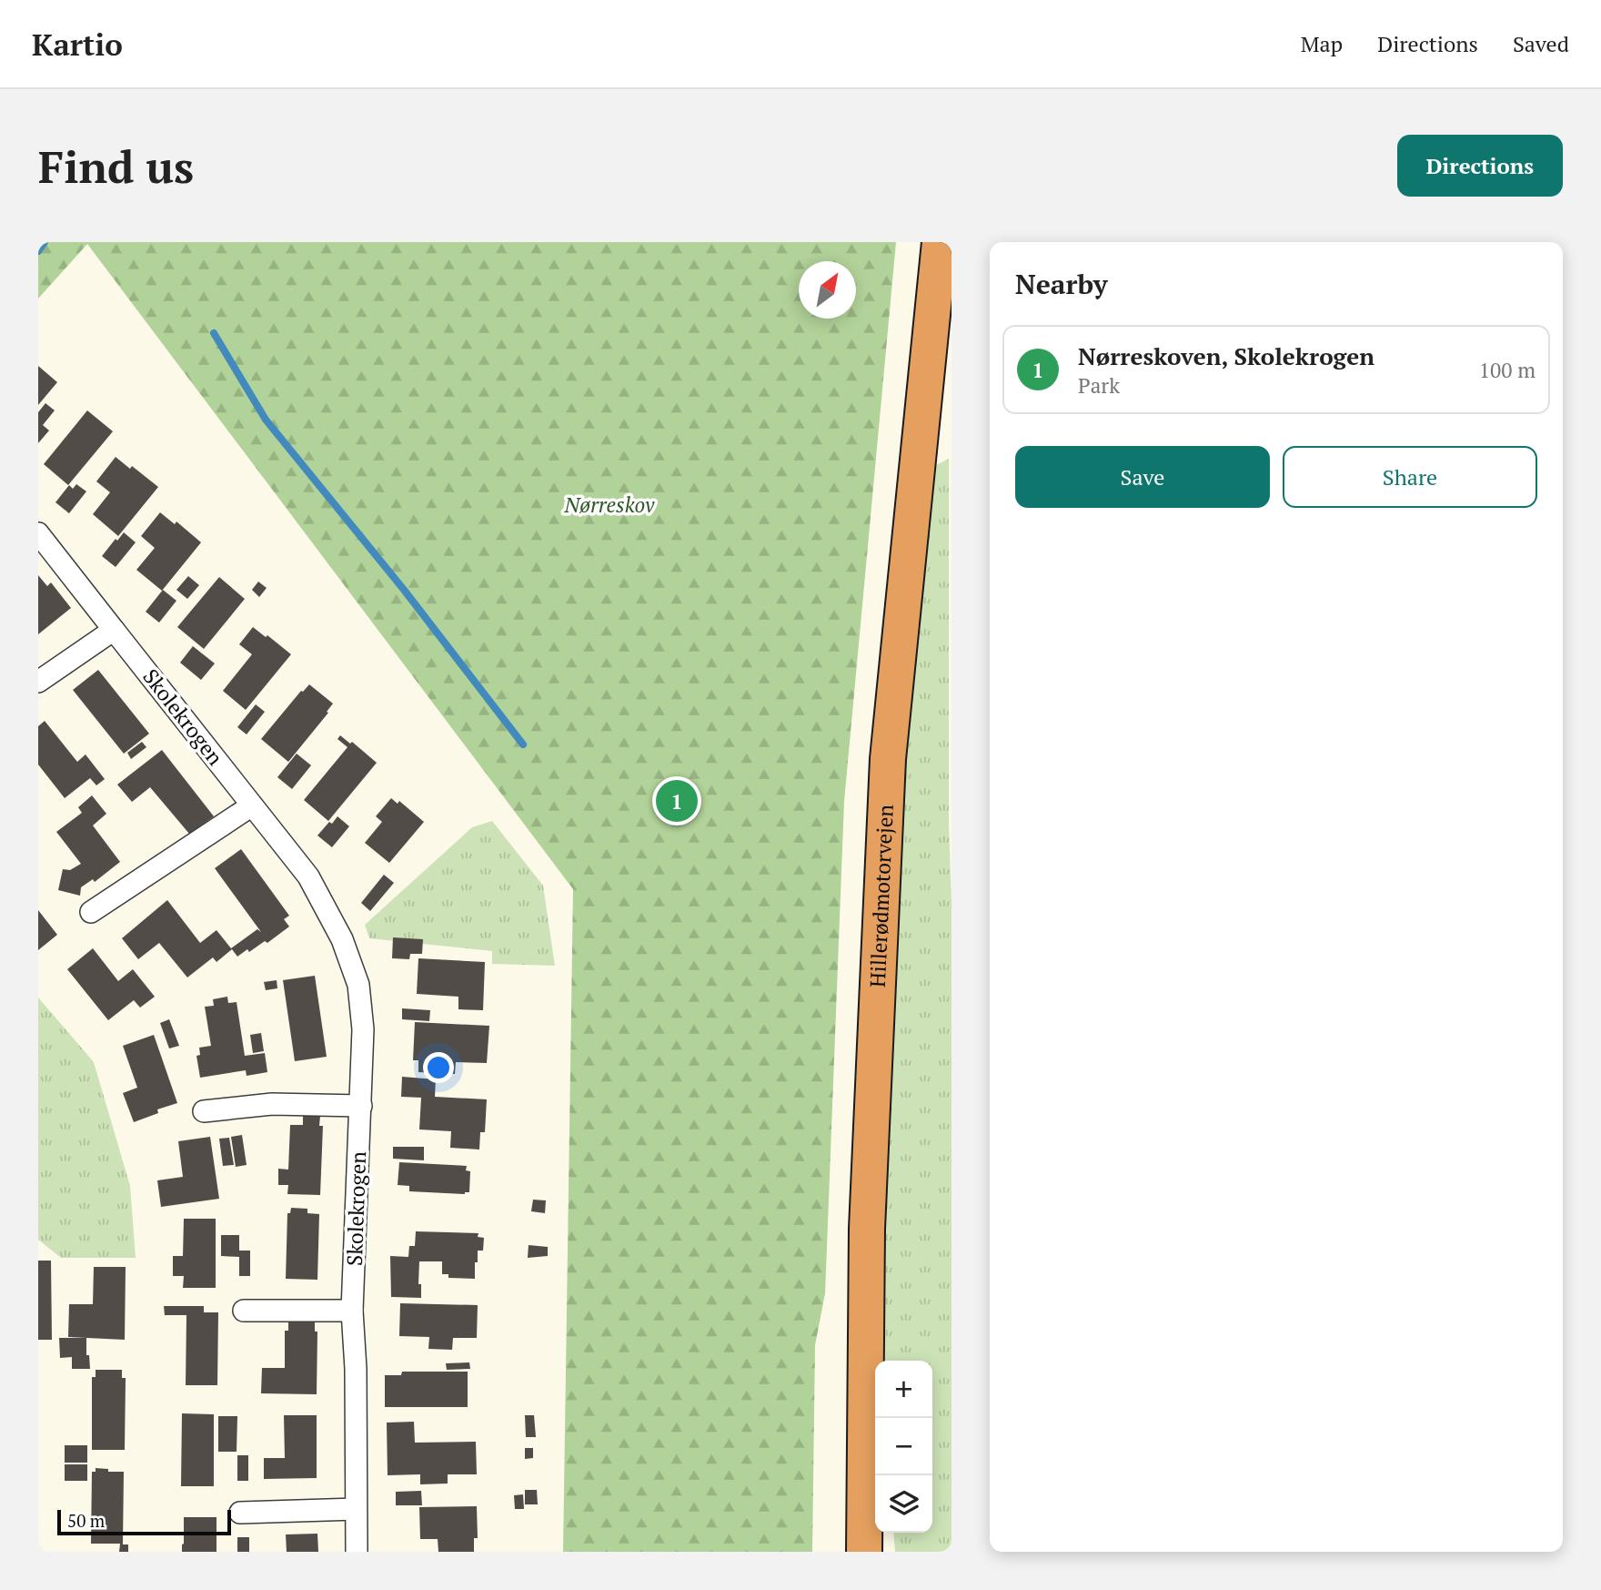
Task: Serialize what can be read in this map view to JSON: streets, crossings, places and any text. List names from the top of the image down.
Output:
{
  "streets": {
    "highway": ["Hillerødmotorvejen"],
    "street": ["Skolekrogen"]
  },
  "parks": ["Nørreskov"],
  "scale_bar": "50 m",
  "north": "top right",
  "page": {
    "header": "Kartio",
    "nav": ["Map", "Directions", "Saved"],
    "buttons": [
      "Directions",
      ["Save", "Share"]
    ],
    "title": "Find us",
    "heading": "Nearby",
    "list": [
      {
        "mark": "1",
        "name": "Nørreskoven, Skolekrogen",
        "note": "Park",
        "value": "100 m"
      }
    ],
    "pins": "1",
    "map_buttons": ["+", "−"],
    "scale": "50 m"
  }
}
